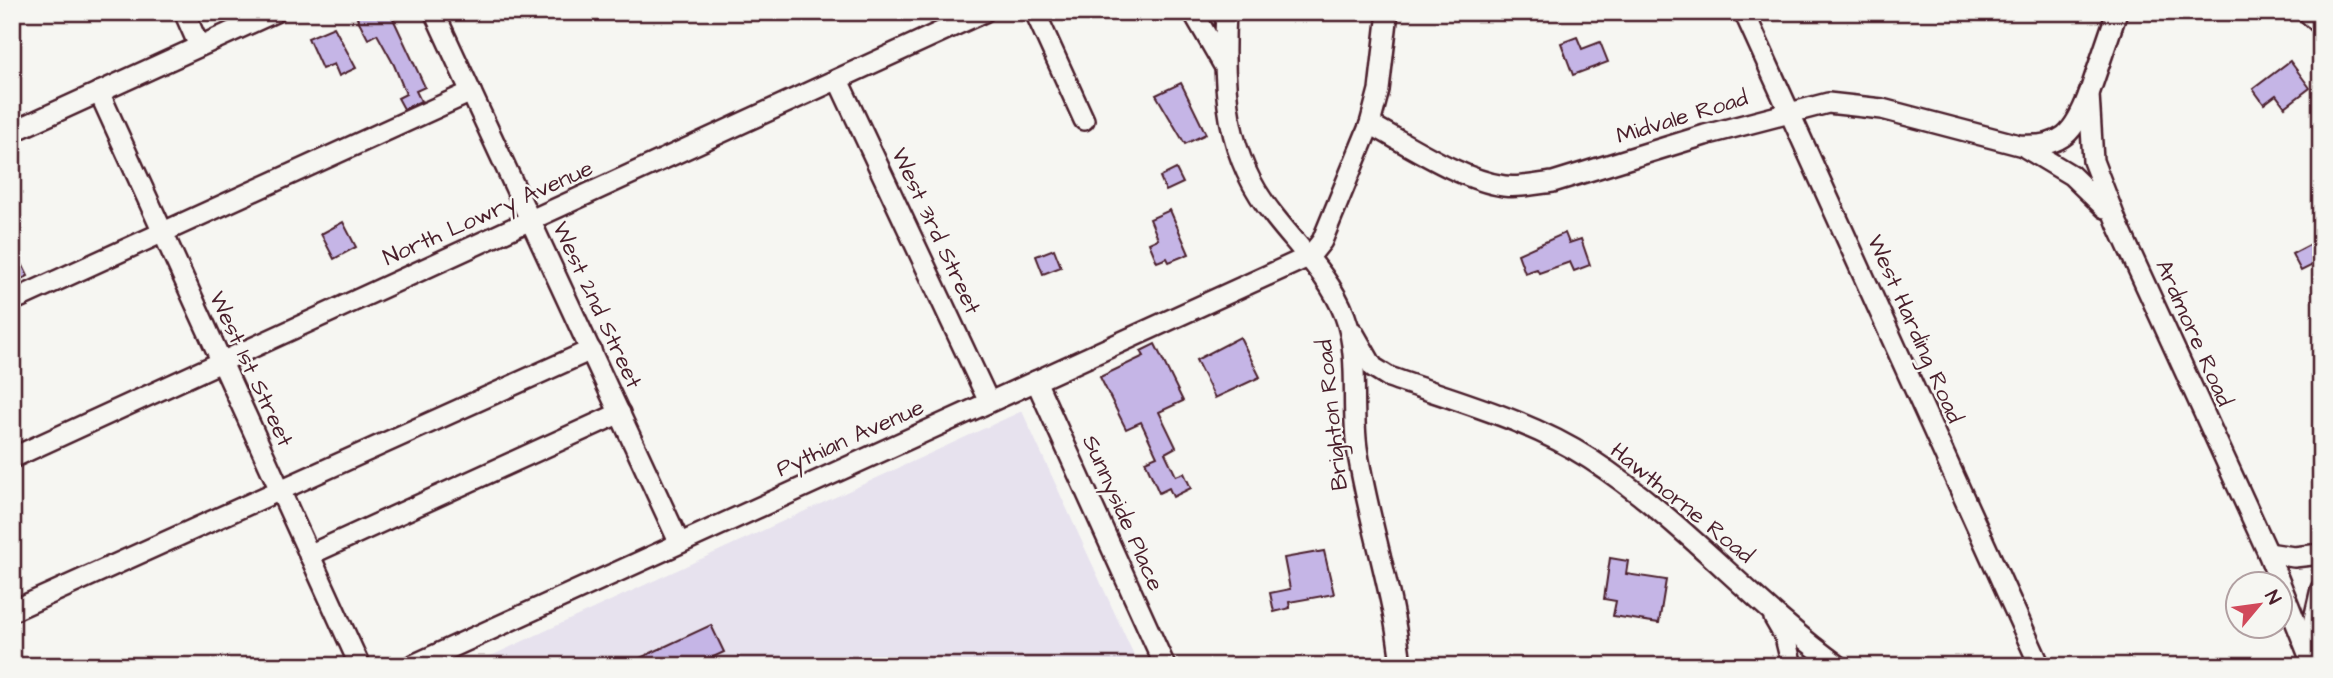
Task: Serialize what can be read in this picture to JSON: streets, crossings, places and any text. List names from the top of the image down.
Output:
{
  "streets": {
    "street": [
      "Midvale Road",
      "North Lowry Avenue",
      "West 3rd Street",
      "West 2nd Street",
      "West Harding Road",
      "Ardmore Road",
      "West 1st Street",
      "Brighton Road",
      "Pythian Avenue",
      "Hawthorne Road",
      "Sunnyside Place"
    ]
  },
  "crossings": [
    ["Midvale Road", "West Harding Road"],
    ["Midvale Road", "Ardmore Road"],
    ["North Lowry Avenue", "West 3rd Street"],
    ["North Lowry Avenue", "West 2nd Street"],
    ["North Lowry Avenue", "West 1st Street"],
    ["West 3rd Street", "Pythian Avenue"],
    ["West 2nd Street", "Pythian Avenue"],
    ["Brighton Road", "Pythian Avenue"],
    ["Brighton Road", "Hawthorne Road"],
    ["Pythian Avenue", "Sunnyside Place"]
  ],
  "north": "top right"
}
